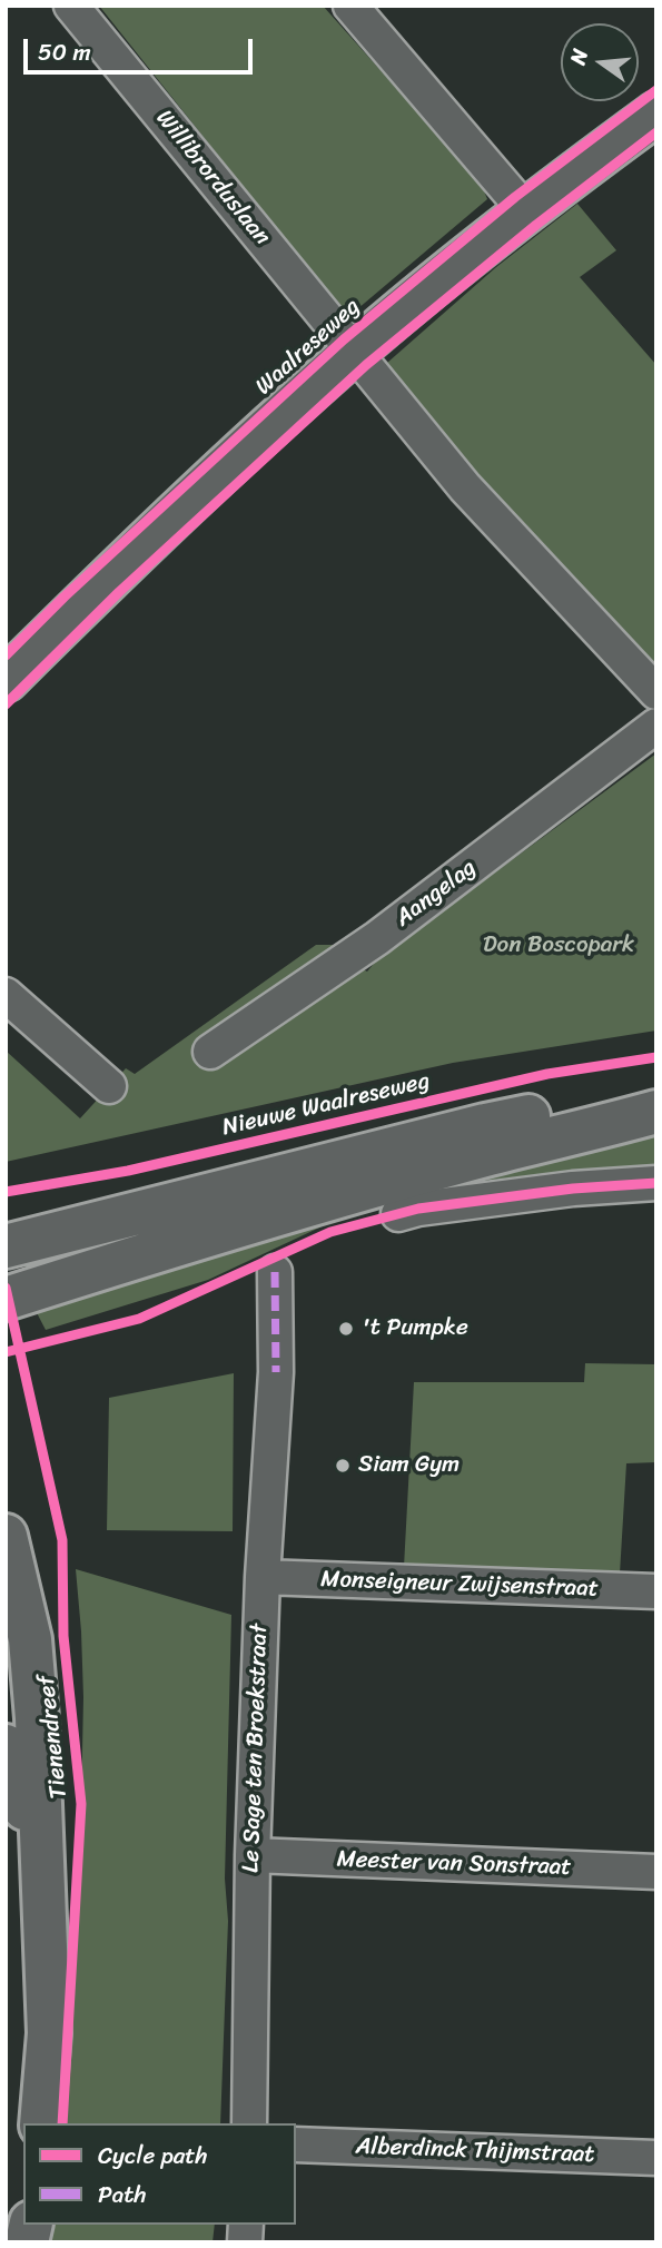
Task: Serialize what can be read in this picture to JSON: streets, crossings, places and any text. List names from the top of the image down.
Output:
{
  "streets": {
    "street": [
      "Willibrorduslaan",
      "Waalreseweg",
      "Aangelag",
      "Monseigneur Zwijsenstraat",
      "Tienendreef",
      "Le Sage ten Broekstraat",
      "Meester van Sonstraat",
      "Alberdinck Thijmstraat"
    ],
    "cycle path": ["Nieuwe Waalreseweg"]
  },
  "crossings": [
    ["Willibrorduslaan", "Waalreseweg"],
    ["Monseigneur Zwijsenstraat", "Le Sage ten Broekstraat"],
    ["Le Sage ten Broekstraat", "Meester van Sonstraat"]
  ],
  "parks": ["Don Boscopark"],
  "places": ["'t Pumpke", "Siam Gym"],
  "legend": ["Cycle path", "Path"],
  "scale_bar": "50 m",
  "north": "left"
}
